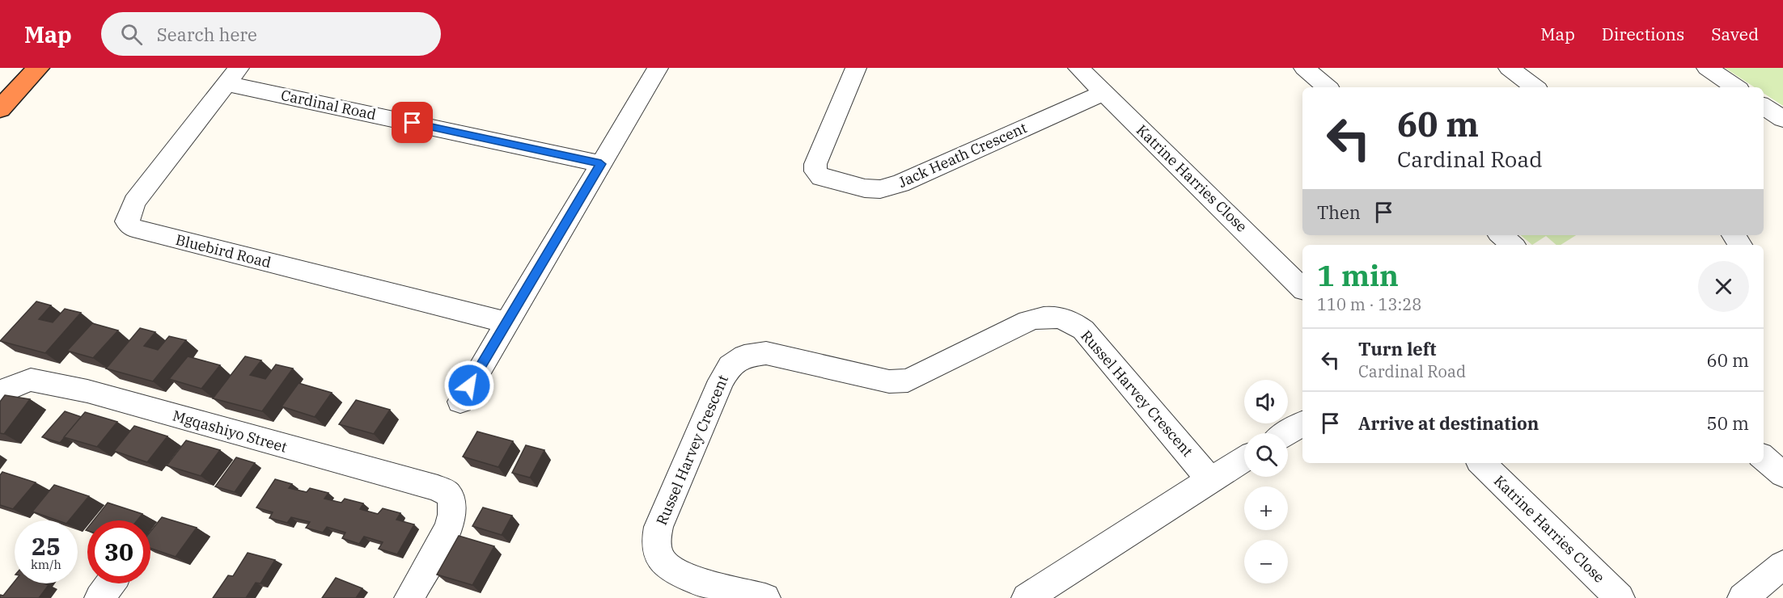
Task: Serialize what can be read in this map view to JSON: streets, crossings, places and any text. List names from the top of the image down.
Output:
{
  "streets": {
    "street": [
      "Cardinal Road",
      "Jack Heath Crescent",
      "Katrine Harries Close",
      "Bluebird Road",
      "Russel Harvey Crescent",
      "Mgqashiyo Street"
    ]
  },
  "crossings": [
    ["Cardinal Road", "Bluebird Road"],
    ["Jack Heath Crescent", "Katrine Harries Close"]
  ],
  "page": {
    "header": "Map",
    "search": "Search here",
    "nav": ["Map", "Directions", "Saved"],
    "turn": ["60 m", "Cardinal Road"],
    "then": "Then",
    "heading": ["1 min", "110 m · 13:28"],
    "list": [
      {
        "name": "Turn left",
        "note": "Cardinal Road",
        "value": "60 m"
      },
      {
        "name": "Arrive at destination",
        "value": "50 m"
      }
    ],
    "map_buttons": ["+", "−"],
    "speed": "25 km/h",
    "limit": "30"
  }
}
